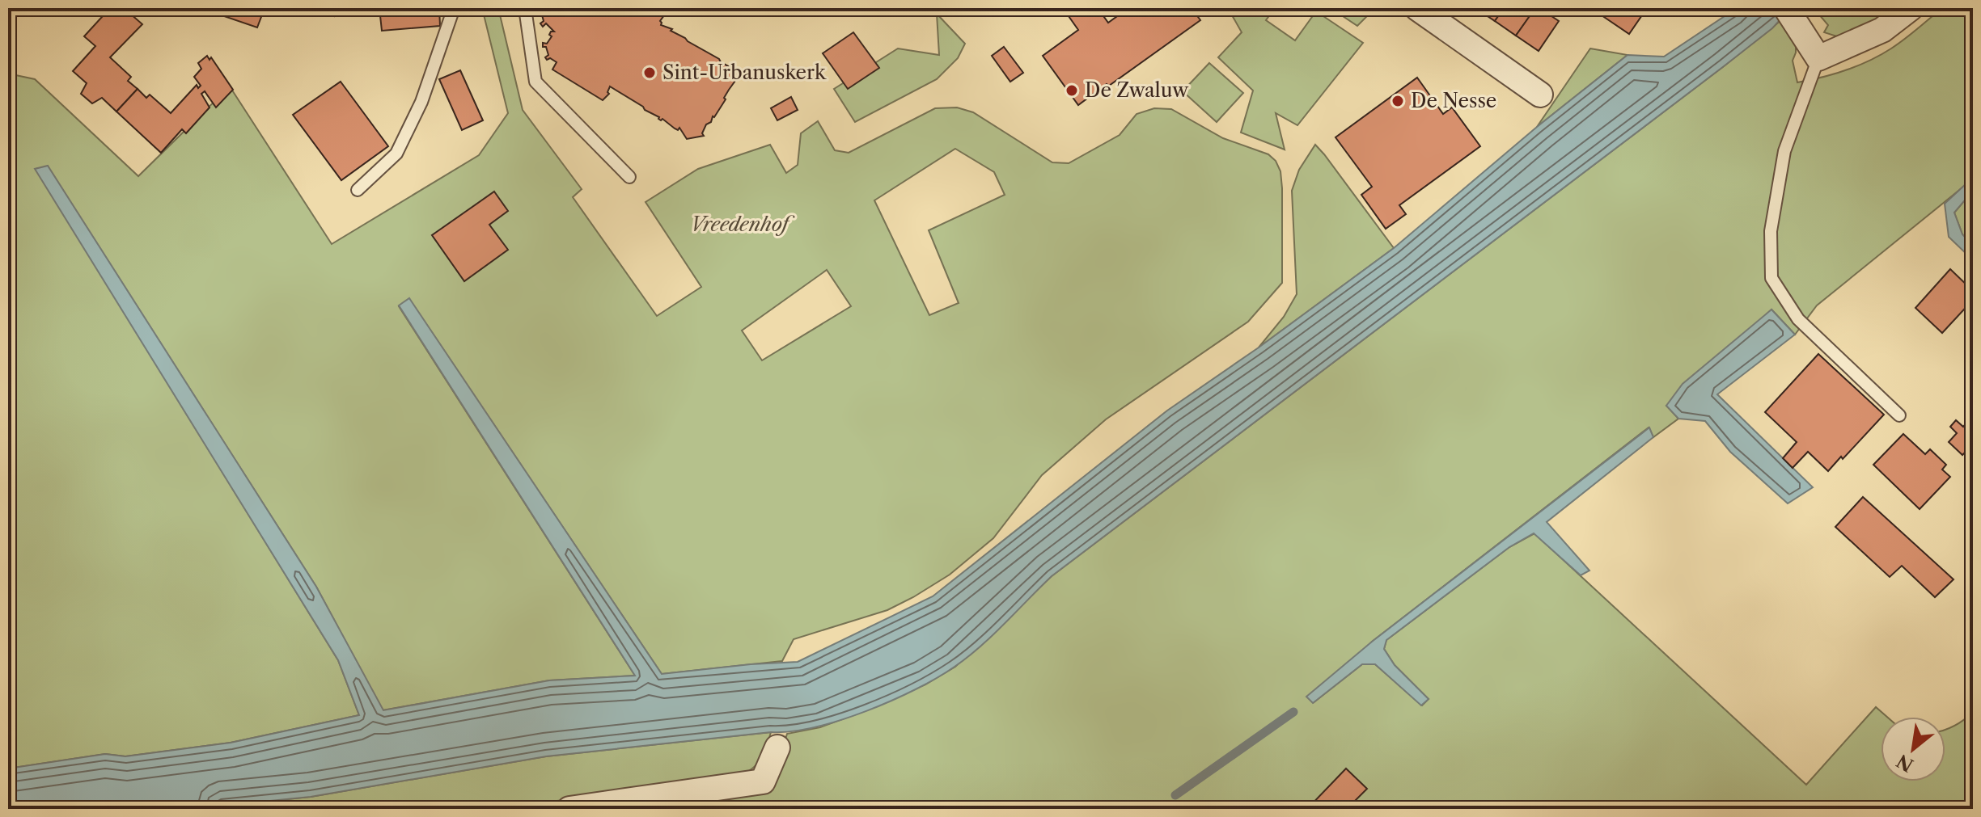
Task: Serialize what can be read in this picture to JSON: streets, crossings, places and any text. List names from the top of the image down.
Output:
{
  "parks": ["Vreedenhof"],
  "places": ["Sint-Urbanuskerk", "De Zwaluw", "De Nesse"],
  "north": "bottom left"
}
